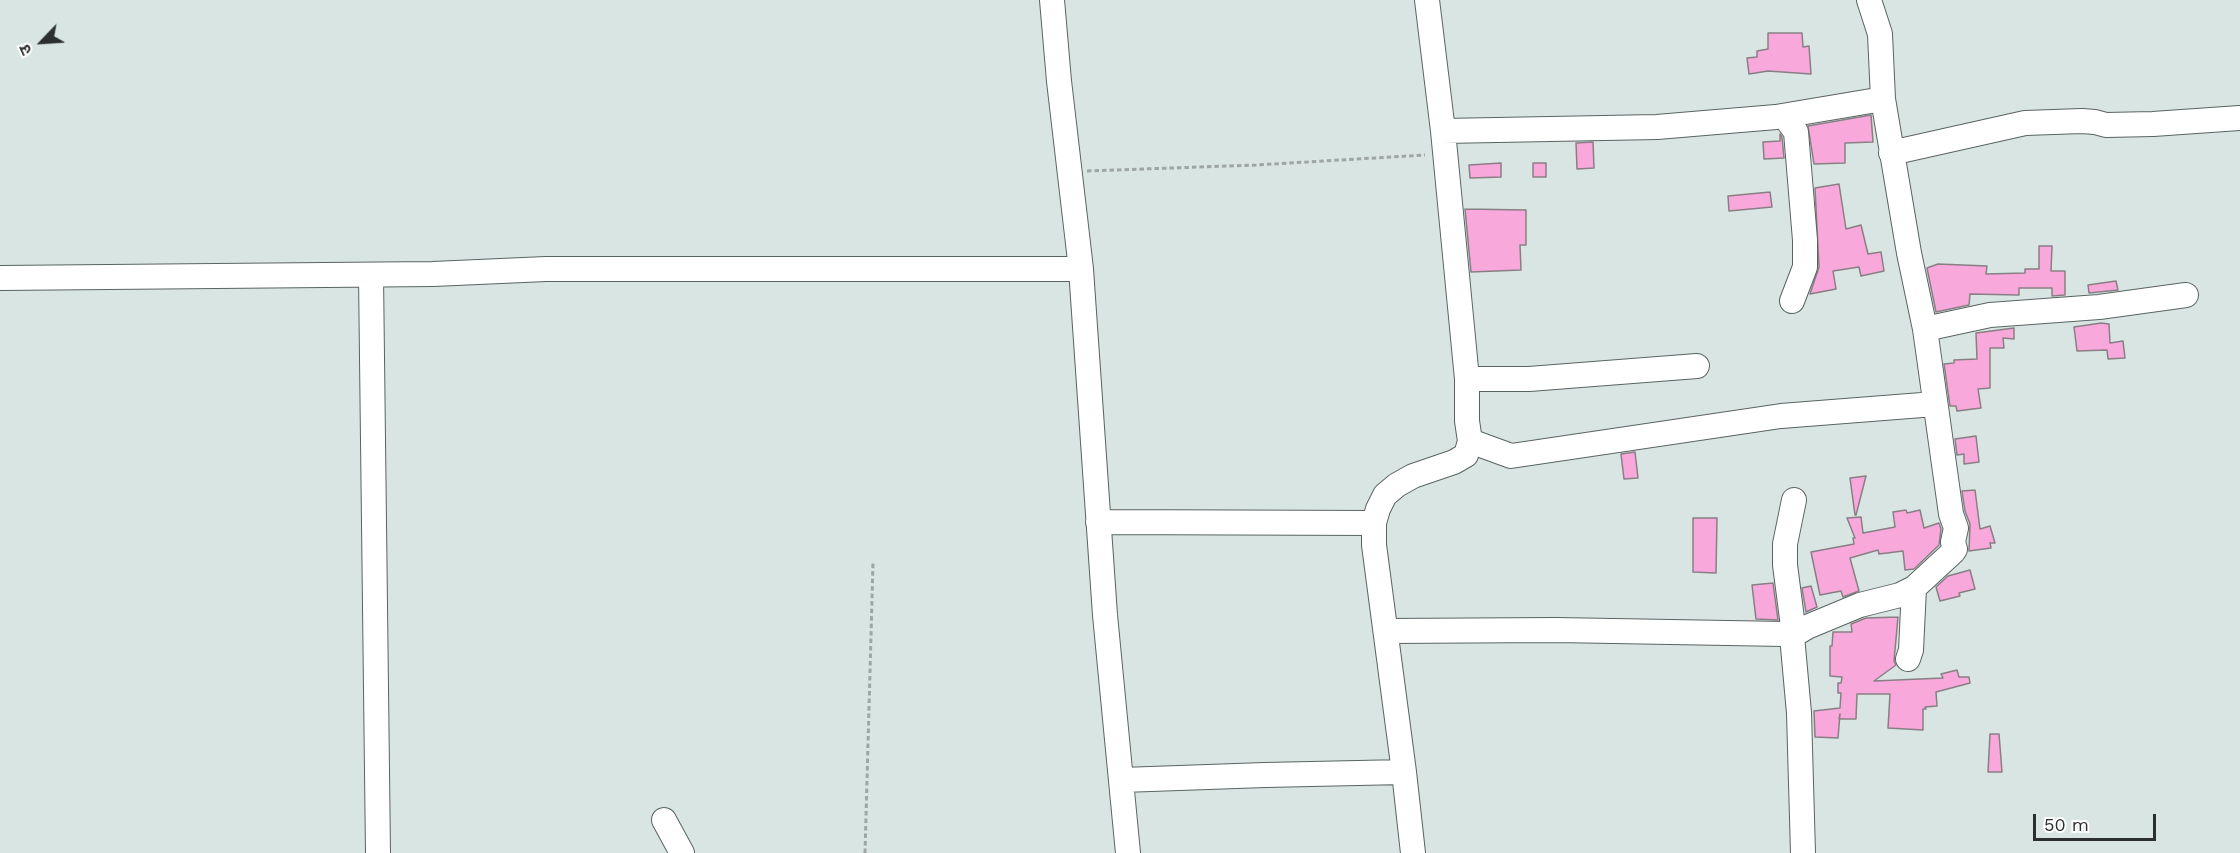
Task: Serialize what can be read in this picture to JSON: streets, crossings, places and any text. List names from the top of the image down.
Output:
{
  "scale_bar": "50 m",
  "north": "bottom left"
}
